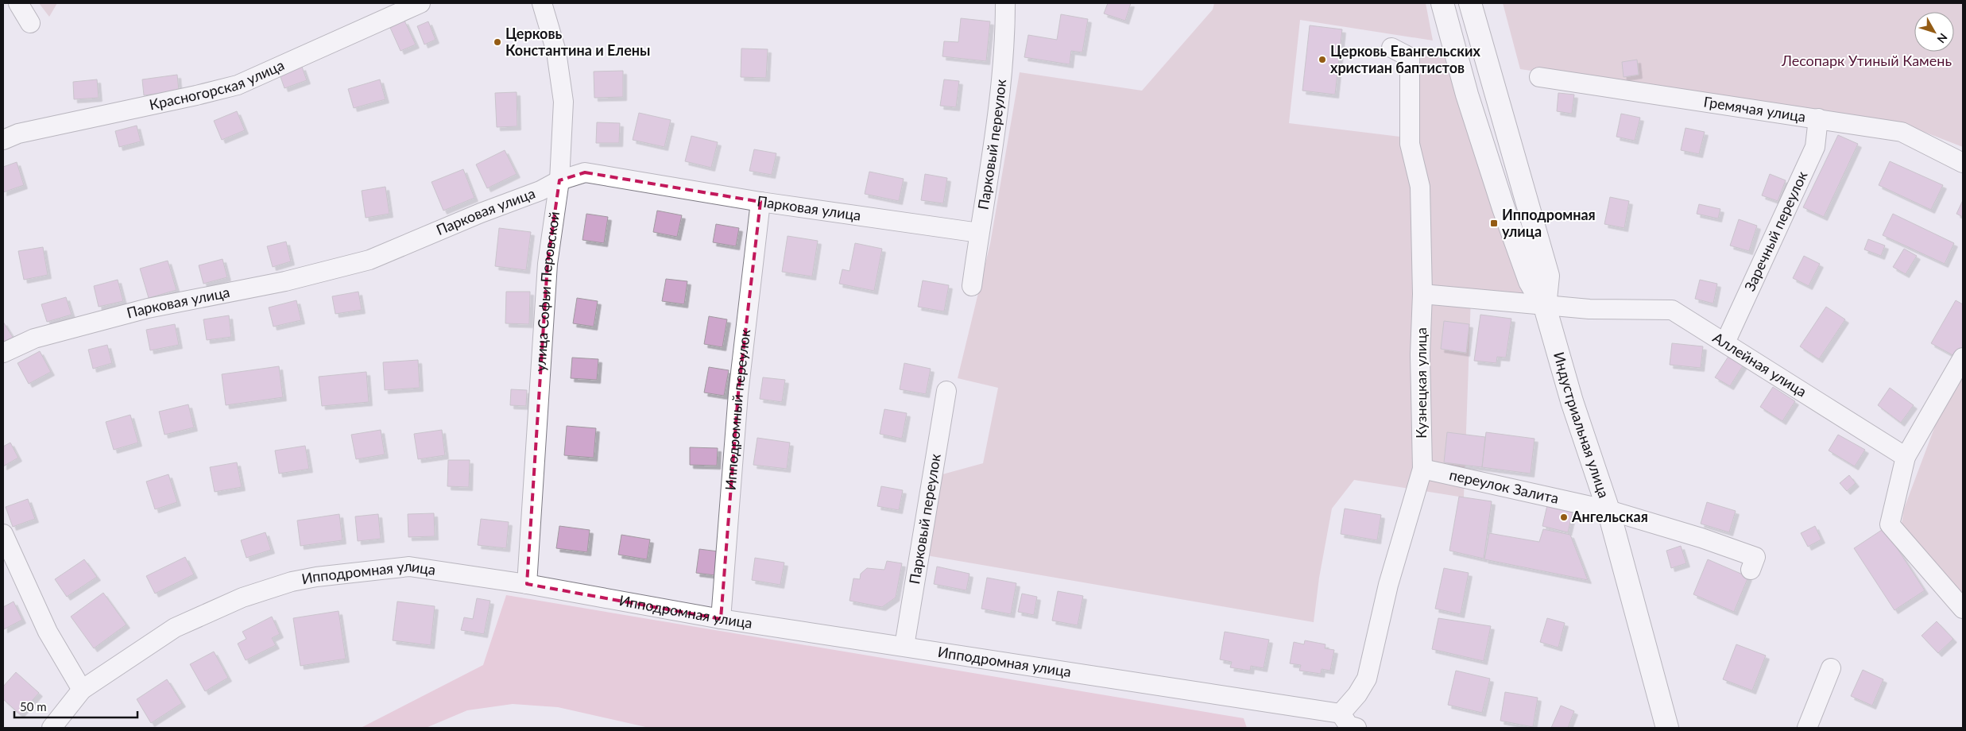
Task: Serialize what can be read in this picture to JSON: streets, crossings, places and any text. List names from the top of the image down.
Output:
{
  "streets": {
    "street": [
      "Красногорская улица",
      "Гремячая улица",
      "Парковый переулок",
      "Парковая улица",
      "Заречный переулок",
      "улица Софьи Перовской",
      "Аллейная улица",
      "Кузнецкая улица",
      "Ипподромный переулок",
      "Индустриальная улица",
      "переулок Залита",
      "Ипподромная улица"
    ]
  },
  "crossings": [
    ["Гремячая улица", "Заречный переулок"],
    ["Парковый переулок", "Парковая улица"],
    ["Парковый переулок", "Ипподромная улица"],
    ["Парковая улица", "улица Софьи Перовской"],
    ["Парковая улица", "Ипподромный переулок"],
    ["Заречный переулок", "Аллейная улица"],
    ["улица Софьи Перовской", "Ипподромная улица"],
    ["Аллейная улица", "Кузнецкая улица"],
    ["Аллейная улица", "Индустриальная улица"],
    ["Кузнецкая улица", "переулок Залита"],
    ["Кузнецкая улица", "Ипподромная улица"],
    ["Ипподромный переулок", "Ипподромная улица"],
    ["Индустриальная улица", "переулок Залита"]
  ],
  "parks": ["Лесопарк Утиный Камень"],
  "places": {
    "other": ["Церковь Константина и Елены", "Церковь Евангельских христиан баптистов", "Ангельская"],
    "transit": ["Ипподромная улица"]
  },
  "scale_bar": "50 m",
  "north": "bottom right"
}
